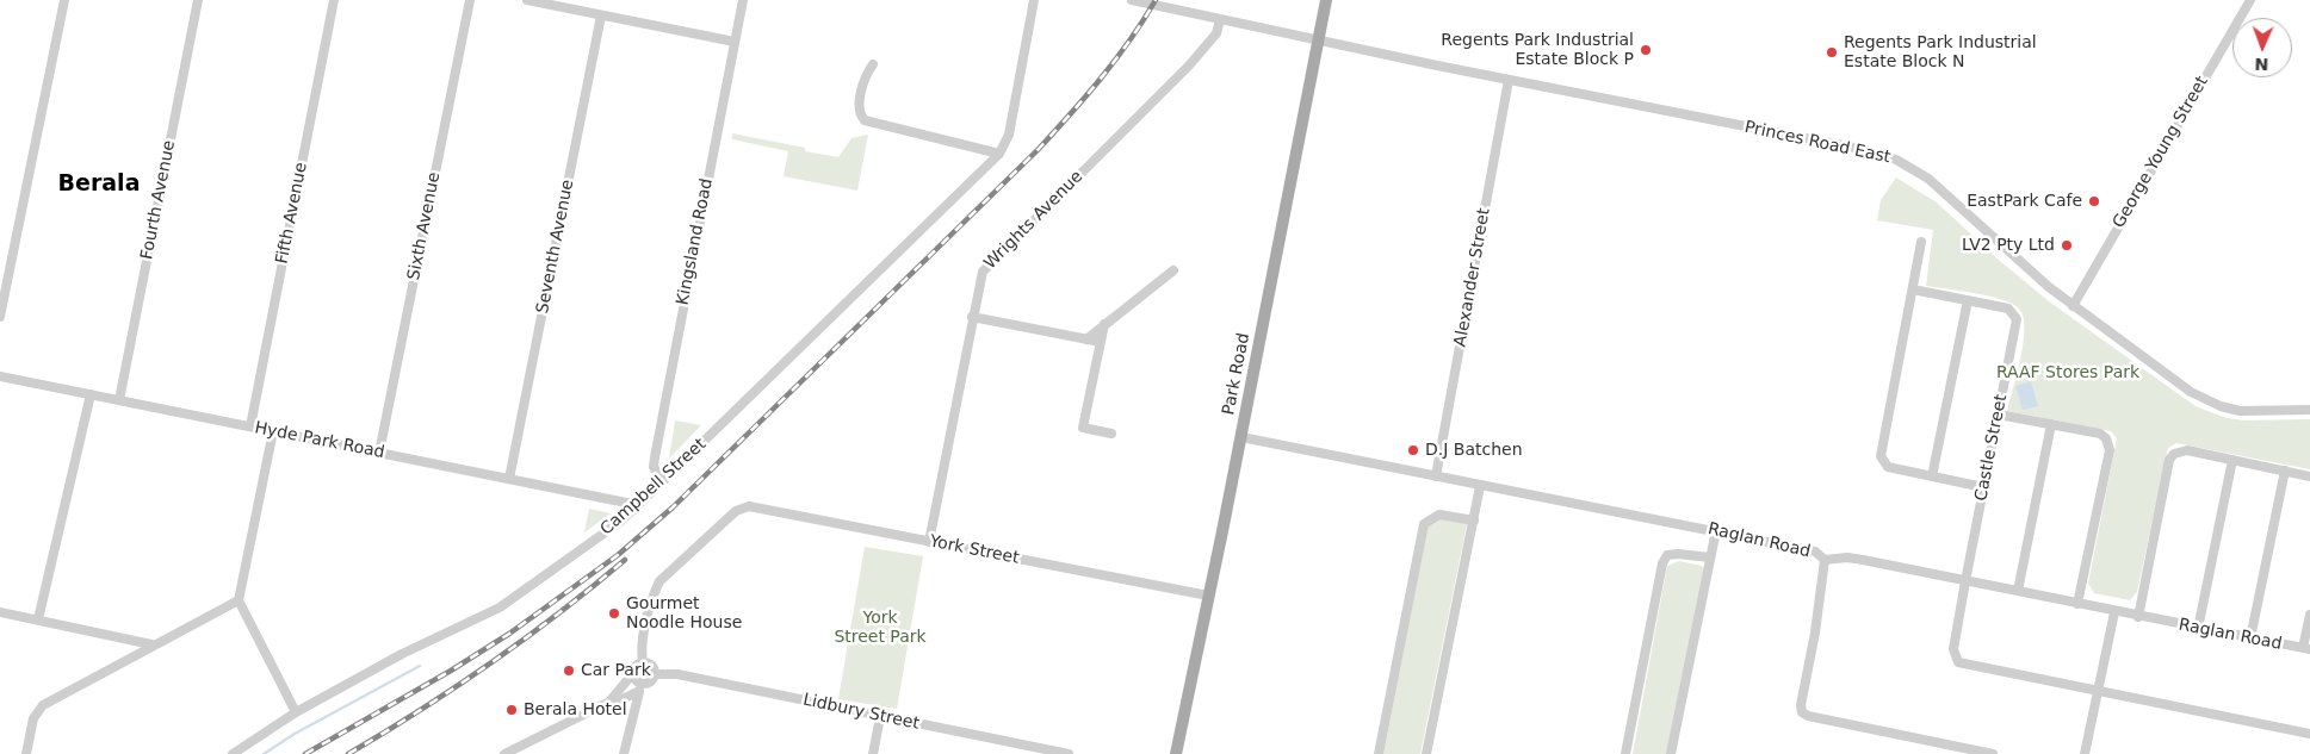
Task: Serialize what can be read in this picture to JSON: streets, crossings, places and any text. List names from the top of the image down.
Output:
{
  "streets": {
    "main road": ["Park Road"],
    "street": [
      "Princes Road East",
      "George Young Street",
      "Fourth Avenue",
      "Fifth Avenue",
      "Wrights Avenue",
      "Sixth Avenue",
      "Kingsland Road",
      "Seventh Avenue",
      "Alexander Street",
      "Hyde Park Road",
      "Castle Street",
      "Campbell Street",
      "Raglan Road",
      "York Street",
      "Lidbury Street"
    ]
  },
  "crossings": [
    ["Princes Road East", "George Young Street"],
    ["Princes Road East", "Wrights Avenue"],
    ["Princes Road East", "Alexander Street"],
    ["Princes Road East", "Park Road"],
    ["Fourth Avenue", "Hyde Park Road"],
    ["Fifth Avenue", "Hyde Park Road"],
    ["Wrights Avenue", "York Street"],
    ["Sixth Avenue", "Hyde Park Road"],
    ["Kingsland Road", "Campbell Street"],
    ["Seventh Avenue", "Hyde Park Road"],
    ["Alexander Street", "Raglan Road"],
    ["Park Road", "Raglan Road"],
    ["Park Road", "York Street"],
    ["Hyde Park Road", "Campbell Street"],
    ["Castle Street", "Raglan Road"],
    ["York Street", "Lidbury Street"]
  ],
  "districts": ["Berala"],
  "parks": ["RAAF Stores Park", "York Street Park"],
  "places": [
    "Regents Park Industrial Estate Block P",
    "Regents Park Industrial Estate Block N",
    "EastPark Cafe",
    "LV2 Pty Ltd",
    "D.J Batchen",
    "Gourmet Noodle House",
    "Car Park",
    "Berala Hotel"
  ],
  "north": "bottom"
}
